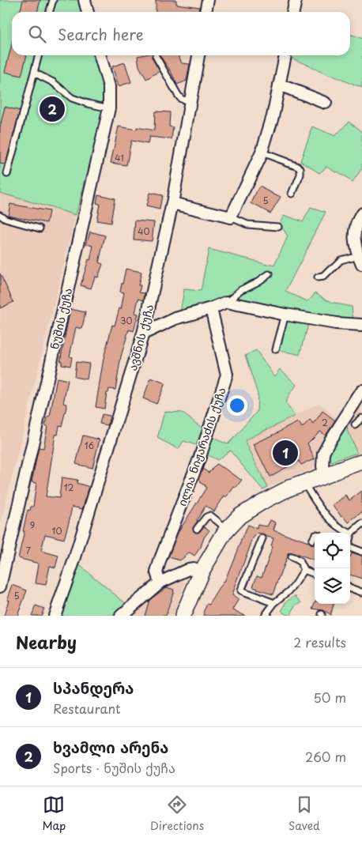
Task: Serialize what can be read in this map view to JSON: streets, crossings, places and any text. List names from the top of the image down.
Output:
{
  "streets": {
    "street": ["ნუშის ქუჩა", "ავშნის ქუჩა", "ილია ნიჟარაძის ქუჩა"]
  },
  "house_numbers": [
    "41",
    "5",
    "40",
    "30",
    "2",
    "16",
    "12",
    "9",
    "10",
    "7",
    "5"
  ],
  "page": {
    "search": "Search here",
    "pins": ["2", "1"],
    "heading": ["Nearby", "2 results"],
    "list": [
      {
        "mark": "1",
        "name": "სპანდერა",
        "note": "Restaurant",
        "value": "50 m"
      },
      {
        "mark": "2",
        "name": "ხვამლი არენა",
        "note": "Sports · ნუშის ქუჩა",
        "value": "260 m"
      }
    ],
    "nav": ["Map", "Directions", "Saved"]
  }
}
